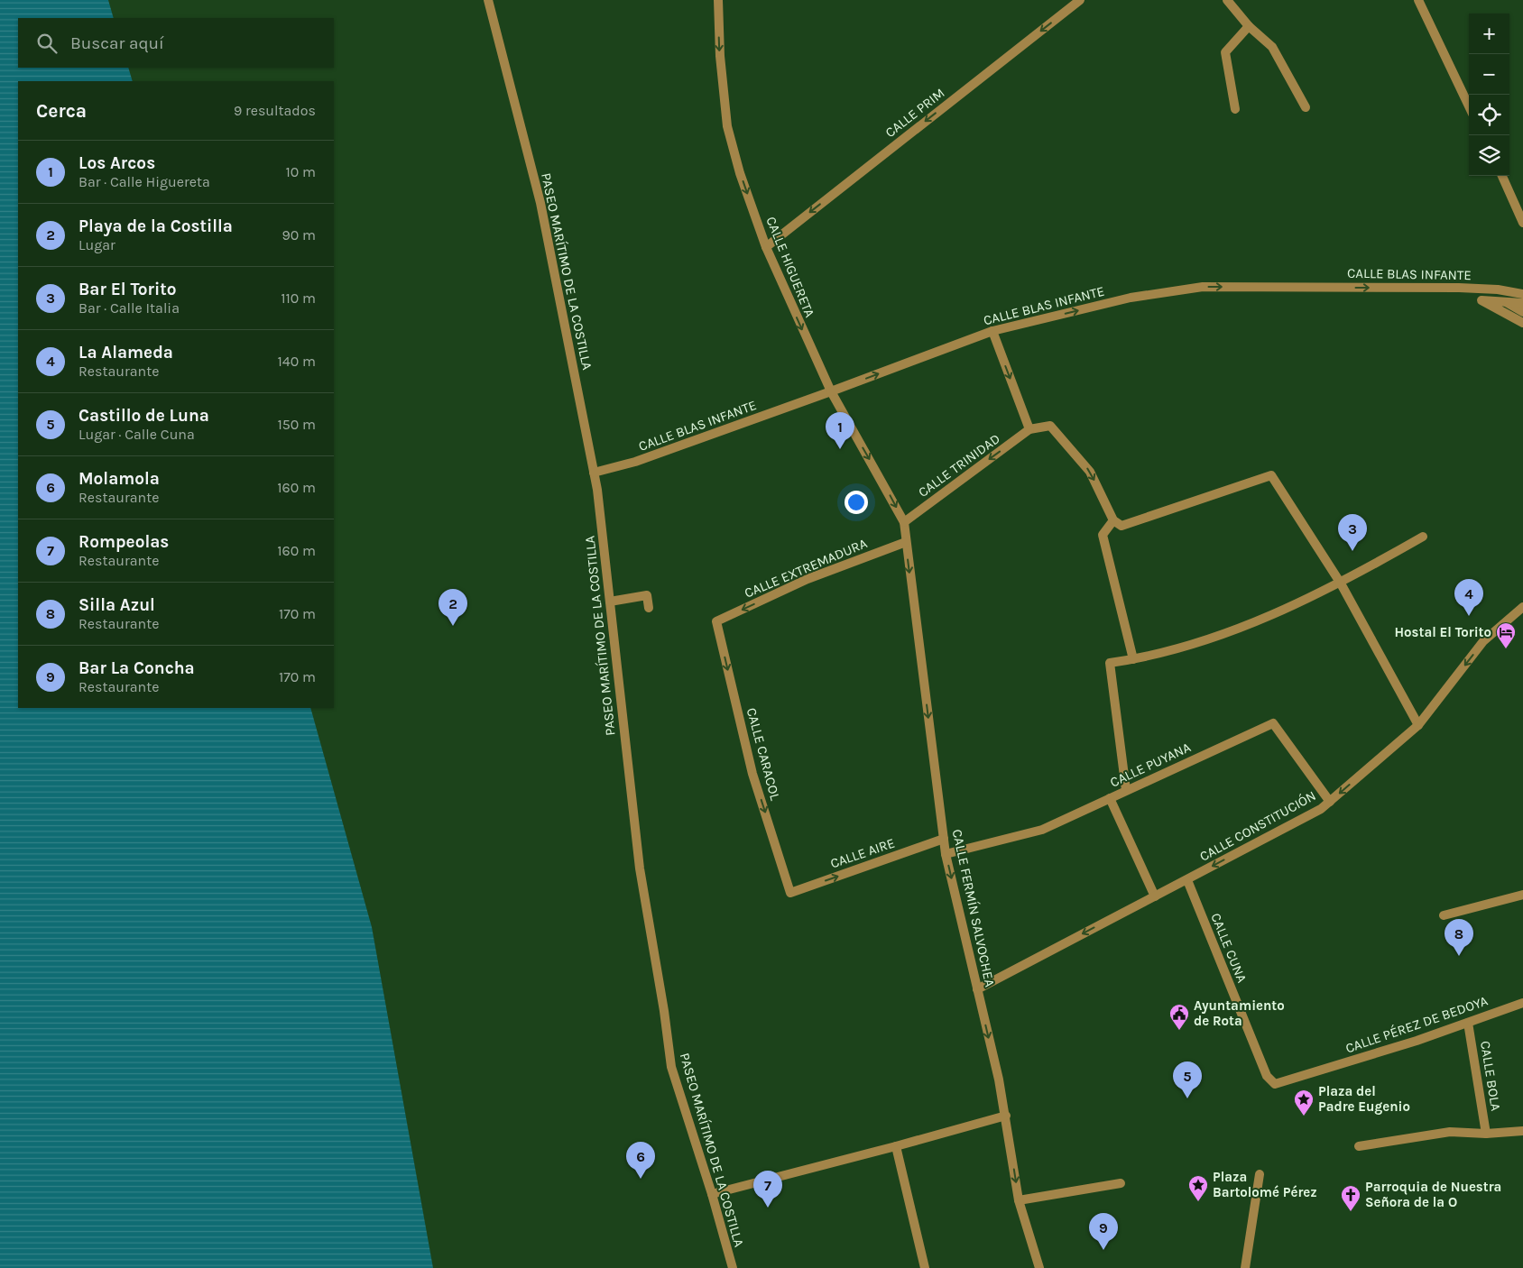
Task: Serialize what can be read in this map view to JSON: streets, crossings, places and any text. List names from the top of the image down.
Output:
{
  "streets": {
    "street": [
      "CALLE PRIM",
      "CALLE HIGUERETA",
      "PASEO MARÍTIMO DE LA COSTILLA",
      "CALLE BLAS INFANTE",
      "CALLE TRINIDAD",
      "CALLE EXTREMADURA",
      "CALLE CARACOL",
      "CALLE PUYANA",
      "CALLE CONSTITUCIÓN",
      "CALLE AIRE",
      "CALLE FERMÍN SALVOCHEA",
      "CALLE CUNA",
      "CALLE PÉREZ DE BEDOYA",
      "CALLE BOLA"
    ]
  },
  "crossings": [
    ["CALLE PRIM", "CALLE HIGUERETA"],
    ["CALLE HIGUERETA", "CALLE BLAS INFANTE"],
    ["CALLE HIGUERETA", "CALLE TRINIDAD"],
    ["CALLE HIGUERETA", "CALLE FERMÍN SALVOCHEA"],
    ["PASEO MARÍTIMO DE LA COSTILLA", "CALLE BLAS INFANTE"],
    ["CALLE TRINIDAD", "CALLE FERMÍN SALVOCHEA"],
    ["CALLE EXTREMADURA", "CALLE CARACOL"],
    ["CALLE EXTREMADURA", "CALLE FERMÍN SALVOCHEA"],
    ["CALLE CARACOL", "CALLE AIRE"],
    ["CALLE PUYANA", "CALLE CONSTITUCIÓN"],
    ["CALLE PUYANA", "CALLE FERMÍN SALVOCHEA"],
    ["CALLE CONSTITUCIÓN", "CALLE FERMÍN SALVOCHEA"],
    ["CALLE CONSTITUCIÓN", "CALLE CUNA"],
    ["CALLE AIRE", "CALLE FERMÍN SALVOCHEA"],
    ["CALLE CUNA", "CALLE PÉREZ DE BEDOYA"],
    ["CALLE PÉREZ DE BEDOYA", "CALLE BOLA"]
  ],
  "one_way": [
    "CALLE PRIM",
    "CALLE HIGUERETA",
    "CALLE BLAS INFANTE",
    "CALLE TRINIDAD",
    "CALLE EXTREMADURA",
    "CALLE CARACOL",
    "CALLE CONSTITUCIÓN",
    "CALLE AIRE",
    "CALLE FERMÍN SALVOCHEA"
  ],
  "places": {
    "hotel": ["Hostal El Torito"],
    "public building": ["Ayuntamiento de Rota"],
    "place": ["Plaza del Padre Eugenio", "Plaza Bartolomé Pérez"],
    "church": ["Parroquia de Nuestra Señora de la O"]
  },
  "page": {
    "map_buttons": ["+", "−"],
    "search": "Buscar aquí",
    "heading": ["Cerca", "9 resultados"],
    "list": [
      {
        "mark": "1",
        "name": "Los Arcos",
        "note": "Bar · Calle Higuereta",
        "value": "10 m"
      },
      {
        "mark": "2",
        "name": "Playa de la Costilla",
        "note": "Lugar",
        "value": "90 m"
      },
      {
        "mark": "3",
        "name": "Bar El Torito",
        "note": "Bar · Calle Italia",
        "value": "110 m"
      },
      {
        "mark": "4",
        "name": "La Alameda",
        "note": "Restaurante",
        "value": "140 m"
      },
      {
        "mark": "5",
        "name": "Castillo de Luna",
        "note": "Lugar · Calle Cuna",
        "value": "150 m"
      },
      {
        "mark": "6",
        "name": "Molamola",
        "note": "Restaurante",
        "value": "160 m"
      },
      {
        "mark": "7",
        "name": "Rompeolas",
        "note": "Restaurante",
        "value": "160 m"
      },
      {
        "mark": "8",
        "name": "Silla Azul",
        "note": "Restaurante",
        "value": "170 m"
      },
      {
        "mark": "9",
        "name": "Bar La Concha",
        "note": "Restaurante",
        "value": "170 m"
      }
    ],
    "pins": [
      "1",
      "3",
      "4",
      "2",
      "8",
      "5",
      "6",
      "7",
      "9"
    ]
  }
}
